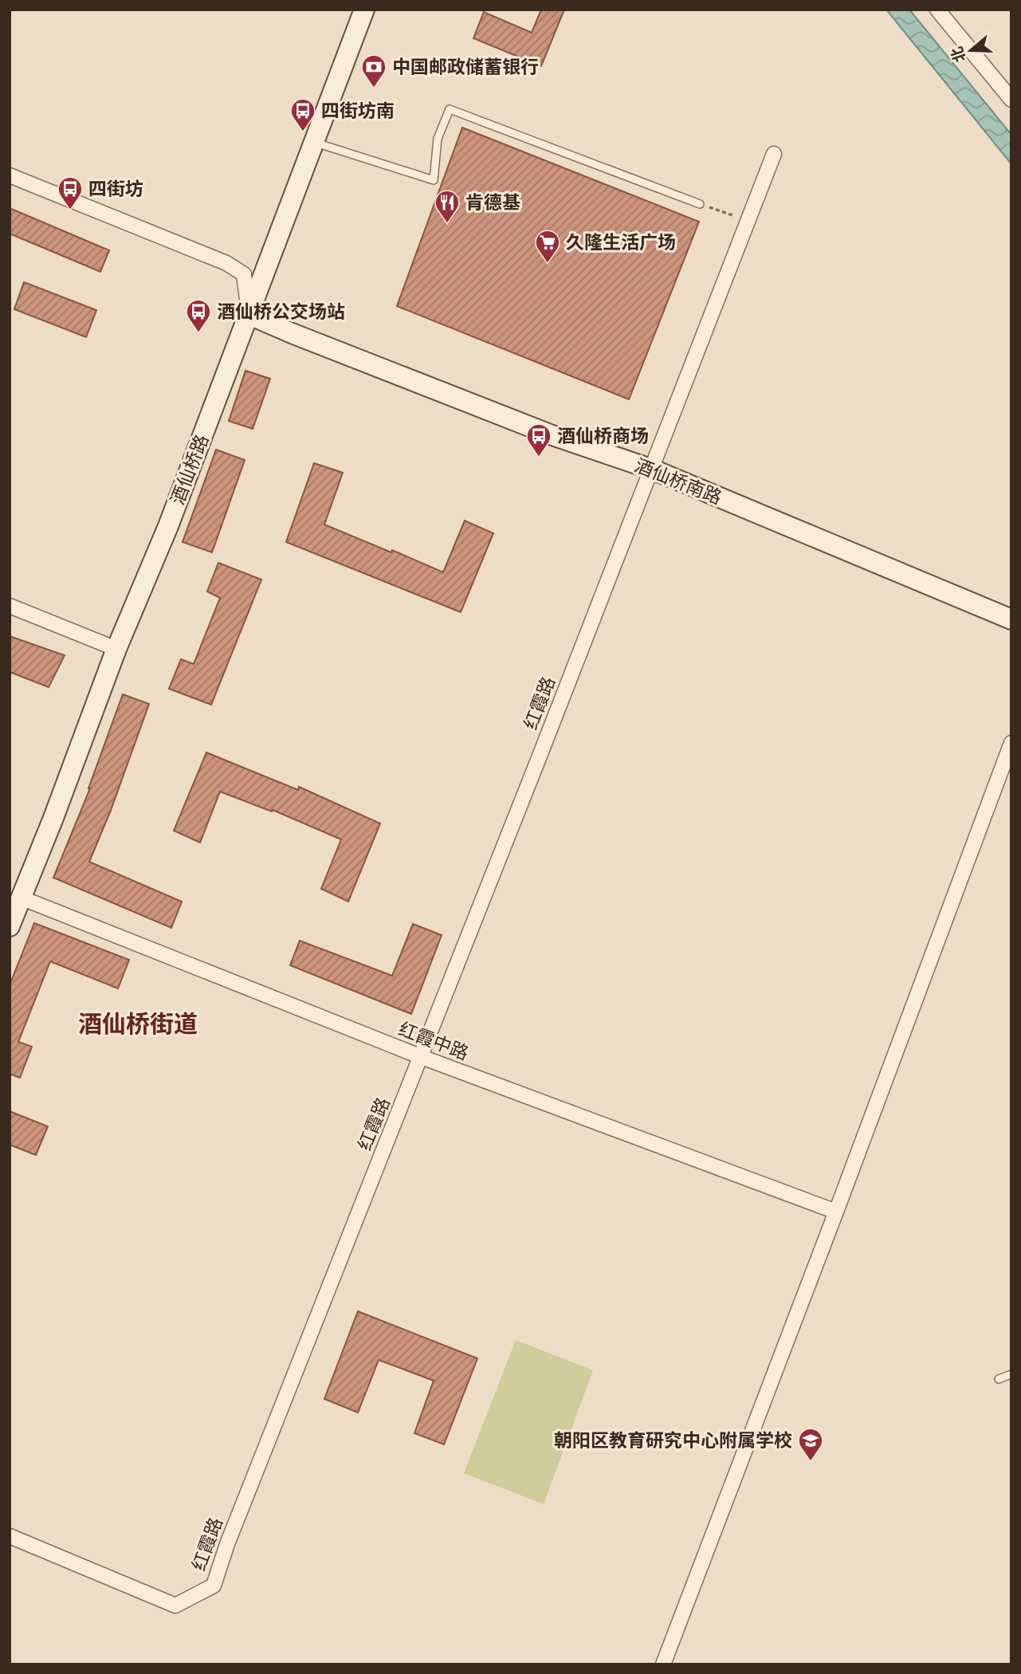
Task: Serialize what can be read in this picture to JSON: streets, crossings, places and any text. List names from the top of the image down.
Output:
{
  "streets": {
    "street": [
      "酒仙桥路",
      "酒仙桥南路",
      "红霞路",
      "红霞中路"
    ]
  },
  "crossings": [
    ["酒仙桥路", "酒仙桥南路"],
    ["酒仙桥路", "红霞中路"],
    ["酒仙桥南路", "红霞路"],
    ["红霞路", "红霞中路"]
  ],
  "districts": ["酒仙桥街道"],
  "places": {
    "bank": ["中国邮政储蓄银行"],
    "bus stop": [
      "四街坊南",
      "四街坊",
      "酒仙桥公交场站",
      "酒仙桥商场"
    ],
    "restaurant": ["肯德基"],
    "supermarket": ["久隆生活广场"],
    "school or university": ["朝阳区教育研究中心附属学校"]
  },
  "north": "left"
}
